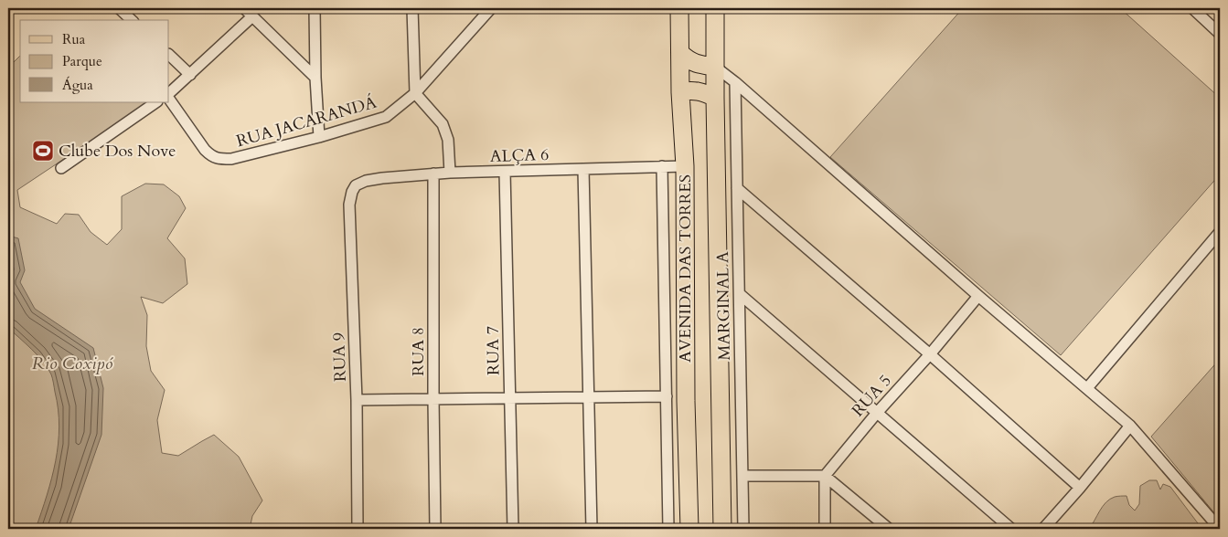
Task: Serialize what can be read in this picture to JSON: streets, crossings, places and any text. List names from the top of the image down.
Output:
{
  "streets": {
    "main road": ["AVENIDA DAS TORRES"],
    "street": [
      "RUA JACARANDÁ",
      "ALÇA 6",
      "MARGINAL A",
      "RUA 7",
      "RUA 8",
      "RUA 9",
      "RUA 5"
    ]
  },
  "crossings": [
    ["ALÇA 6", "AVENIDA DAS TORRES"],
    ["ALÇA 6", "RUA 7"],
    ["ALÇA 6", "RUA 8"],
    ["ALÇA 6", "RUA 9"]
  ],
  "water": ["Rio Coxipó"],
  "places": {
    "sports": ["Clube Dos Nove"]
  },
  "legend": ["Rua", "Parque", "Água"]
}
